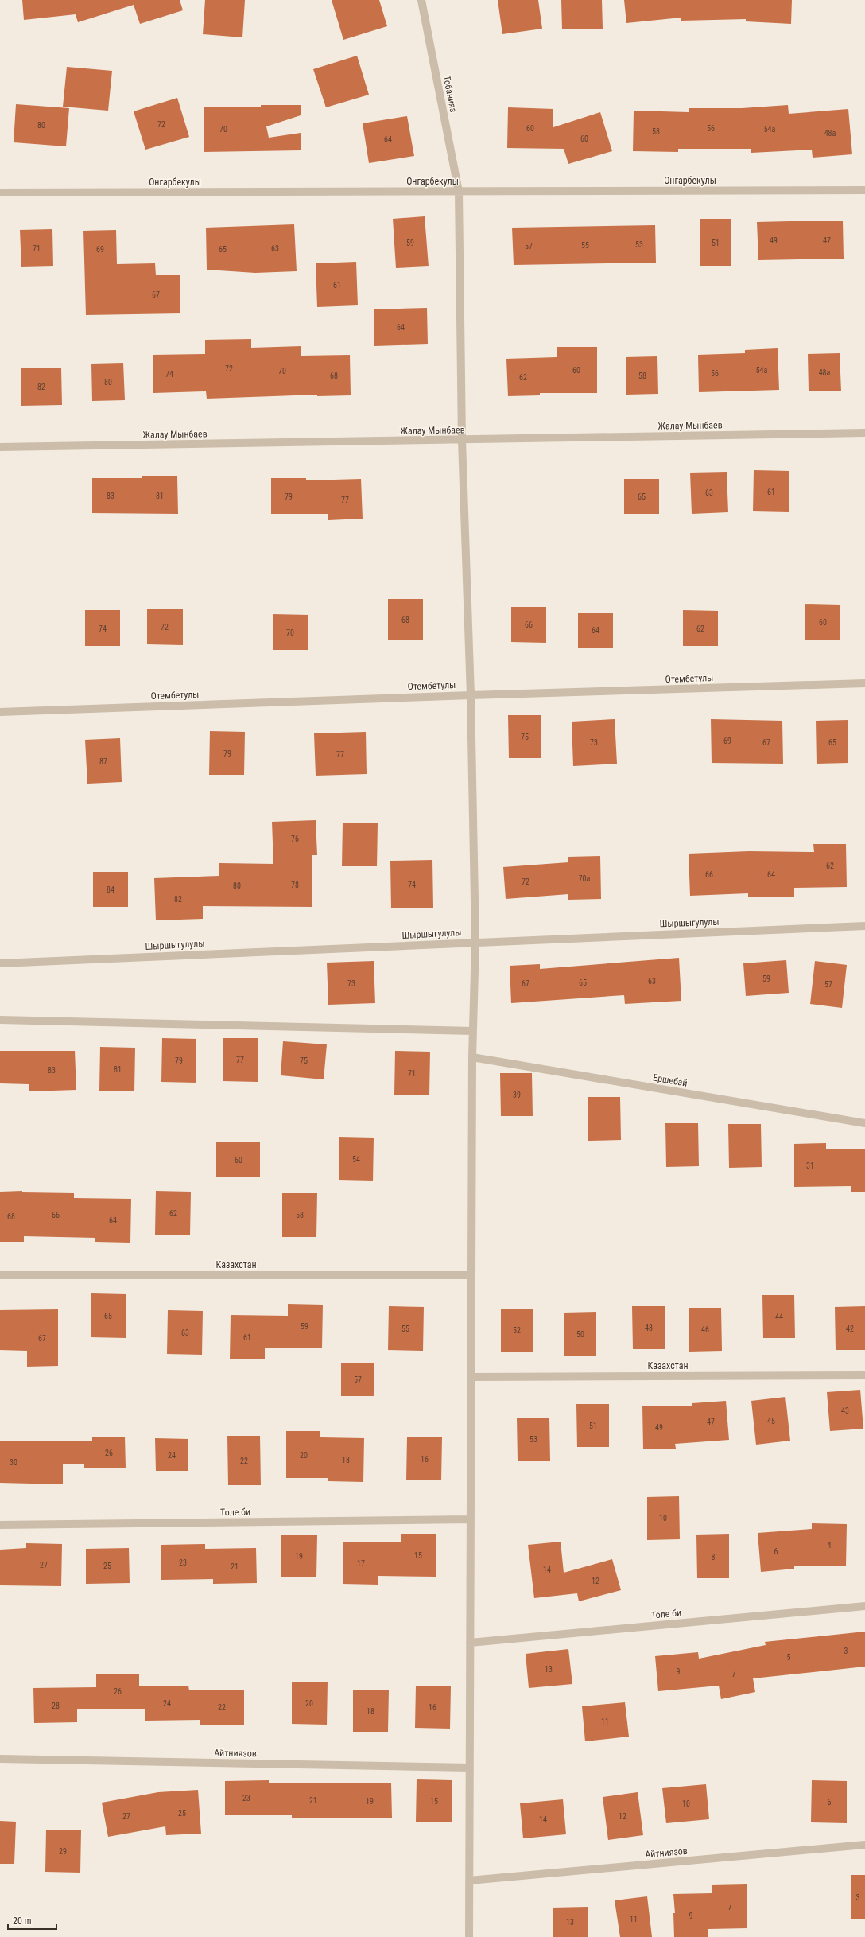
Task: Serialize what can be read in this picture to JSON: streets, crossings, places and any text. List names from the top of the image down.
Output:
{
  "streets": {
    "street": [
      "Тобанияз",
      "Онгарбекулы",
      "Жалау Мынбаев",
      "Отембетулы",
      "Шыршыгулулы",
      "Ершебай",
      "Казахстан",
      "Толе би",
      "Айтниязов"
    ]
  },
  "crossings": [
    ["Тобанияз", "Онгарбекулы"],
    ["Тобанияз", "Жалау Мынбаев"],
    ["Тобанияз", "Отембетулы"],
    ["Тобанияз", "Шыршыгулулы"],
    ["Тобанияз", "Ершебай"],
    ["Тобанияз", "Казахстан"],
    ["Тобанияз", "Толе би"],
    ["Тобанияз", "Айтниязов"]
  ],
  "house_numbers": [
    "72",
    "80",
    "60",
    "56",
    "70",
    "54а",
    "58",
    "48а",
    "60",
    "64",
    "49",
    "47",
    "59",
    "51",
    "53",
    "55",
    "57",
    "71",
    "63",
    "69",
    "65",
    "61",
    "67",
    "64",
    "72",
    "60",
    "54а",
    "70",
    "48а",
    "56",
    "74",
    "68",
    "58",
    "62",
    "80",
    "82",
    "61",
    "63",
    "83",
    "81",
    "79",
    "65",
    "77",
    "68",
    "60",
    "66",
    "72",
    "74",
    "62",
    "64",
    "70",
    "75",
    "69",
    "73",
    "67",
    "65",
    "79",
    "77",
    "87",
    "76",
    "62",
    "66",
    "64",
    "70а",
    "72",
    "78",
    "74",
    "80",
    "84",
    "82",
    "59",
    "63",
    "65",
    "73",
    "67",
    "57",
    "77",
    "79",
    "75",
    "81",
    "83",
    "71",
    "39",
    "54",
    "60",
    "31",
    "62",
    "66",
    "58",
    "68",
    "64",
    "65",
    "44",
    "59",
    "48",
    "55",
    "42",
    "46",
    "52",
    "63",
    "50",
    "61",
    "67",
    "57",
    "43",
    "45",
    "47",
    "51",
    "49",
    "53",
    "26",
    "24",
    "20",
    "16",
    "18",
    "22",
    "30",
    "10",
    "4",
    "6",
    "15",
    "19",
    "8",
    "23",
    "17",
    "27",
    "25",
    "21",
    "14",
    "12",
    "3",
    "5",
    "13",
    "9",
    "7",
    "26",
    "24",
    "20",
    "28",
    "22",
    "16",
    "18",
    "11",
    "23",
    "21",
    "19",
    "15",
    "6",
    "10",
    "25",
    "27",
    "12",
    "14",
    "29",
    "3",
    "7",
    "9",
    "11",
    "13"
  ],
  "scale_bar": "20 m"
}
